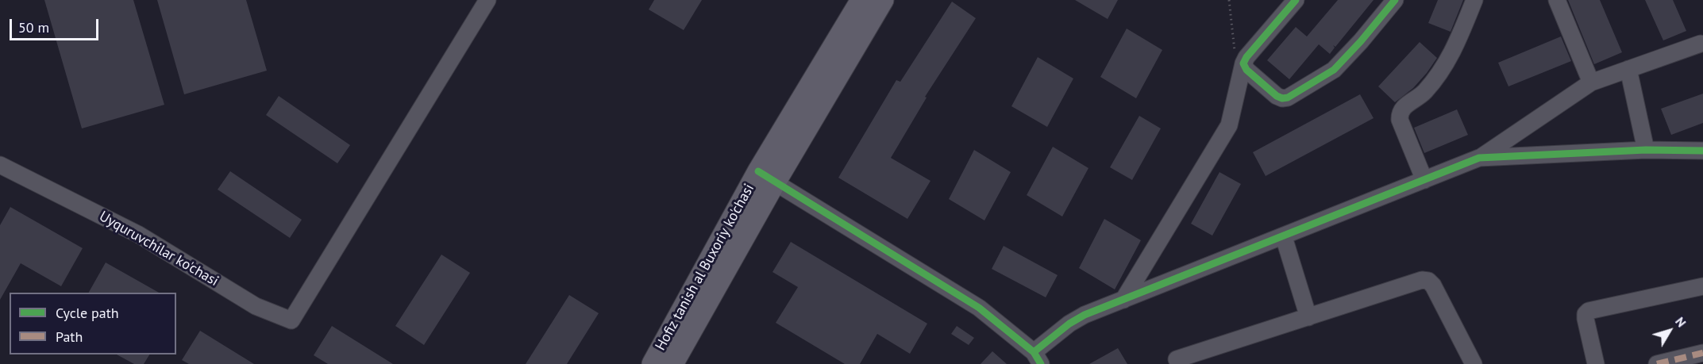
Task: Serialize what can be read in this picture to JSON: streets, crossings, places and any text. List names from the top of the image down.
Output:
{
  "streets": {
    "main road": ["Hofiz tanish al Buxoriy ko'chasi"],
    "street": ["Uyquruvchilar ko'chasi"]
  },
  "legend": ["Cycle path", "Path"],
  "scale_bar": "50 m",
  "north": "top right"
}
